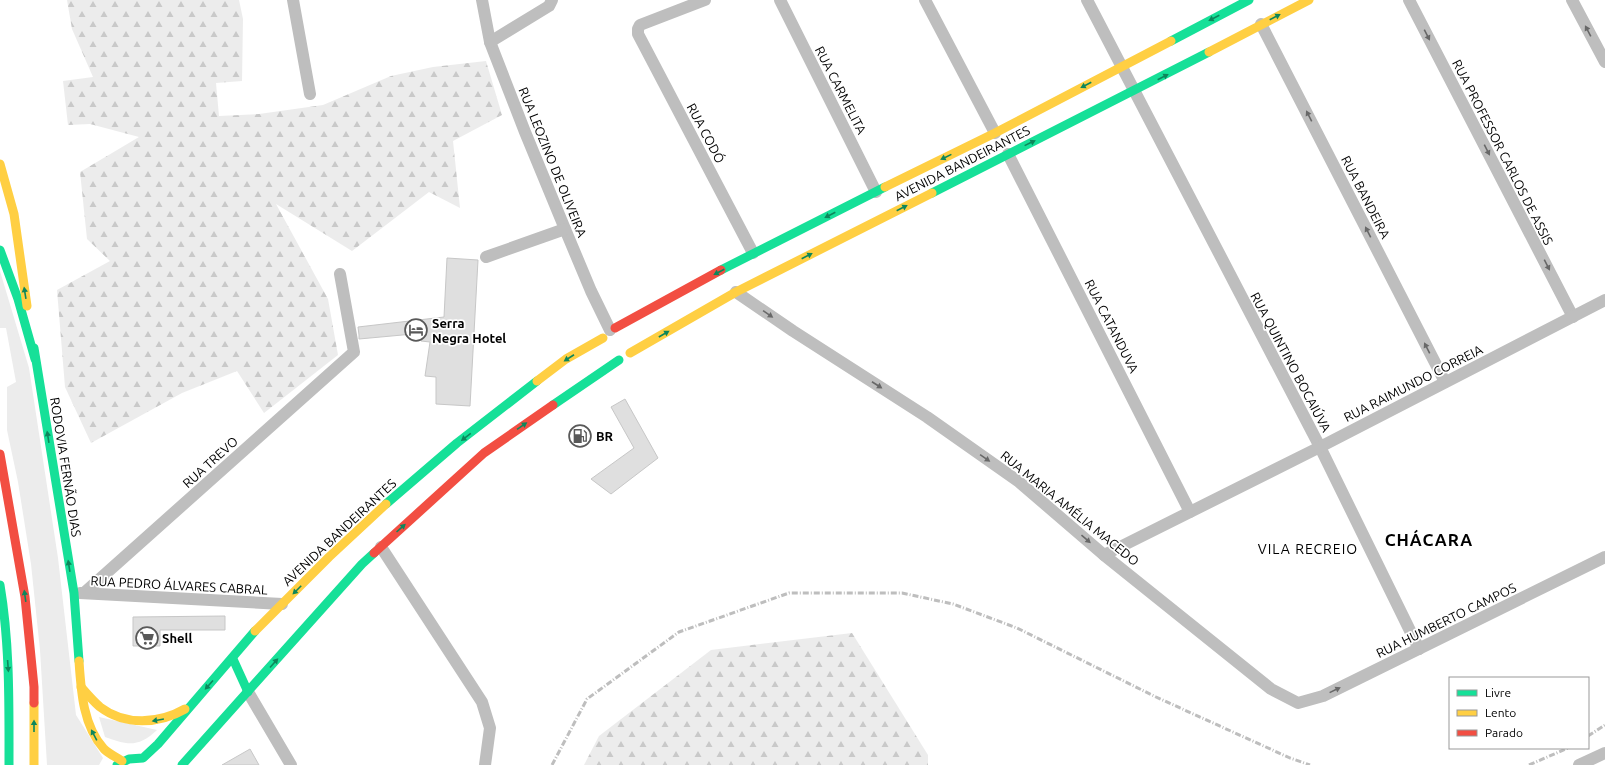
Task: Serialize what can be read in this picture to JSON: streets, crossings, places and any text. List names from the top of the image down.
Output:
{
  "streets": {
    "main road": ["AVENIDA BANDEIRANTES", "RODOVIA FERNÃO DIAS"],
    "street": [
      "RUA CARMELITA",
      "RUA CODÓ",
      "RUA PROFESSOR CARLOS DE ASSIS",
      "RUA LEOZINO DE OLIVEIRA",
      "RUA BANDEIRA",
      "RUA CATANDUVA",
      "RUA QUINTINO BOCAIÚVA",
      "RUA RAIMUNDO CORREIA",
      "RUA TREVO",
      "RUA MARIA AMÉLIA MACEDO",
      "RUA PEDRO ÁLVARES CABRAL",
      "RUA HUMBERTO CAMPOS"
    ]
  },
  "crossings": [
    ["RUA CARMELITA", "AVENIDA BANDEIRANTES"],
    ["RUA CODÓ", "AVENIDA BANDEIRANTES"],
    ["RUA PROFESSOR CARLOS DE ASSIS", "RUA RAIMUNDO CORREIA"],
    ["RUA LEOZINO DE OLIVEIRA", "AVENIDA BANDEIRANTES"],
    ["AVENIDA BANDEIRANTES", "RUA BANDEIRA"],
    ["AVENIDA BANDEIRANTES", "RUA CATANDUVA"],
    ["AVENIDA BANDEIRANTES", "RUA QUINTINO BOCAIÚVA"],
    ["AVENIDA BANDEIRANTES", "RUA MARIA AMÉLIA MACEDO"],
    ["AVENIDA BANDEIRANTES", "RUA PEDRO ÁLVARES CABRAL"],
    ["RUA BANDEIRA", "RUA RAIMUNDO CORREIA"],
    ["RUA CATANDUVA", "RUA RAIMUNDO CORREIA"],
    ["RUA QUINTINO BOCAIÚVA", "RUA RAIMUNDO CORREIA"],
    ["RUA QUINTINO BOCAIÚVA", "RUA HUMBERTO CAMPOS"],
    ["RUA RAIMUNDO CORREIA", "RUA MARIA AMÉLIA MACEDO"],
    ["RUA TREVO", "RODOVIA FERNÃO DIAS"],
    ["RUA TREVO", "RUA PEDRO ÁLVARES CABRAL"],
    ["RODOVIA FERNÃO DIAS", "RUA PEDRO ÁLVARES CABRAL"],
    ["RUA MARIA AMÉLIA MACEDO", "RUA HUMBERTO CAMPOS"]
  ],
  "one_way": [
    "RUA PROFESSOR CARLOS DE ASSIS",
    "RUA BANDEIRA",
    "RUA MARIA AMÉLIA MACEDO",
    "RUA HUMBERTO CAMPOS"
  ],
  "districts": ["CHÁCARA", "VILA RECREIO"],
  "places": {
    "hotel": ["Serra Negra Hotel"],
    "fuel station": ["BR"],
    "supermarket": ["Shell"]
  },
  "legend": ["Livre", "Lento", "Parado"]
}
